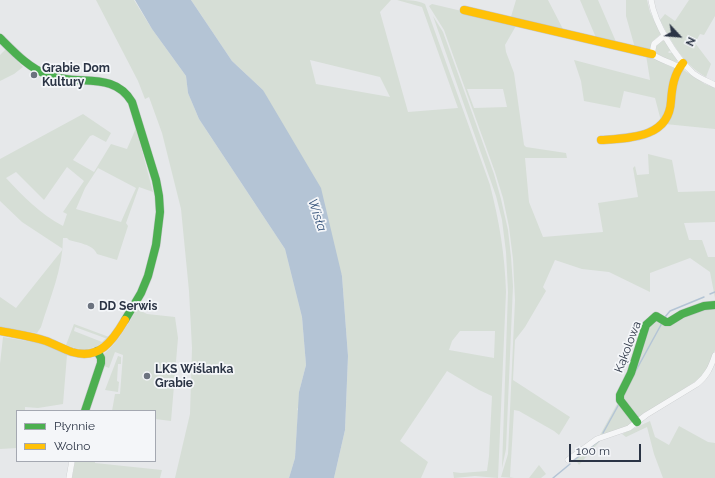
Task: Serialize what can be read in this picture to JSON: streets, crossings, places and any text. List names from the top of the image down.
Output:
{
  "streets": {
    "street": ["Kąkolowa"]
  },
  "water": ["Wisła"],
  "places": ["Grabie Dom Kultury", "DD Serwis", "LKS Wiślanka Grabie"],
  "legend": ["Płynnie", "Wolno"],
  "scale_bar": "100 m",
  "north": "bottom right"
}
